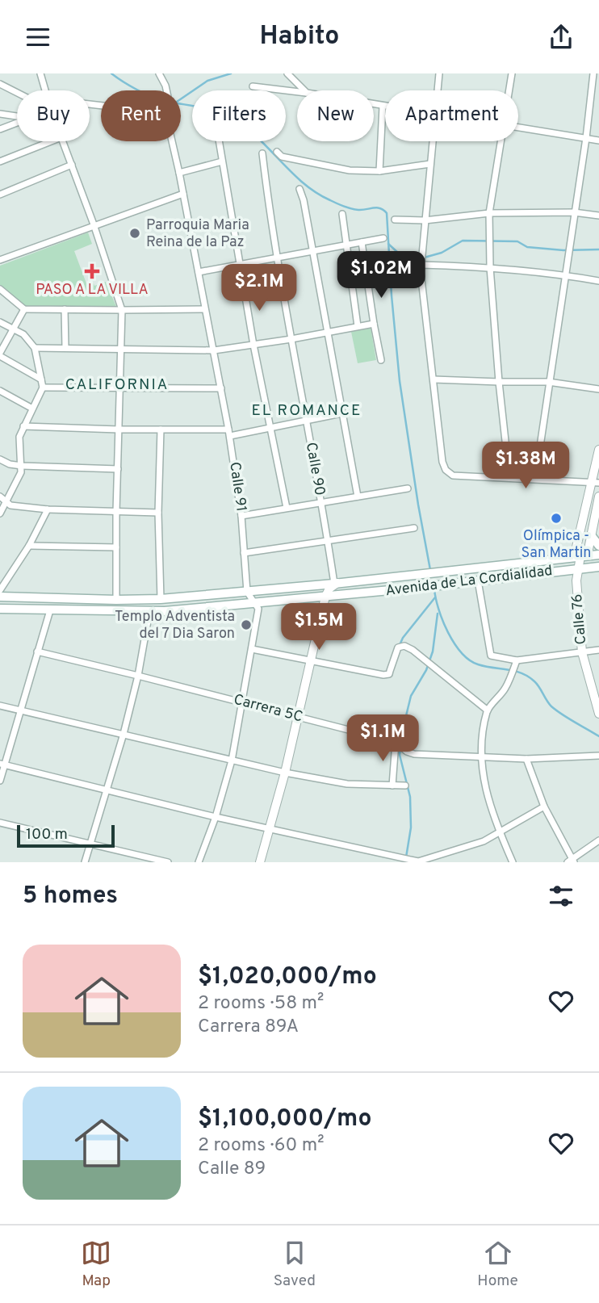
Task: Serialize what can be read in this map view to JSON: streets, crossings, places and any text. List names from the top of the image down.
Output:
{
  "streets": {
    "main road": ["Avenida de La Cordialidad"],
    "street": [
      "Calle 90",
      "Calle 91",
      "Calle 76",
      "Carrera 5C"
    ]
  },
  "crossings": [
    ["Calle 90", "Avenida de La Cordialidad"],
    ["Calle 91", "Avenida de La Cordialidad"],
    ["Avenida de La Cordialidad", "Calle 76"]
  ],
  "districts": ["CALIFORNIA", "EL ROMANCE"],
  "places": {
    "other": ["Parroquia Maria Reina de la Paz", "Olímpica - San Martin", "Templo Adventista del 7 Dia Saron"],
    "health": ["PASO A LA VILLA"]
  },
  "scale_bar": "100 m",
  "page": {
    "header": "Habito",
    "chip": [
      "Buy",
      "Rent",
      "Filters",
      "New",
      "Apartment"
    ],
    "price": [
      "$1.02M",
      "$2.1M",
      "$1.38M",
      "$1.5M",
      "$1.1M"
    ],
    "scale": "100 m",
    "heading": "5 homes",
    "list": [
      {
        "name": "$1,020,000/mo",
        "note": "2 rooms · 58 m² · Carrera 89A"
      },
      {
        "name": "$1,100,000/mo",
        "note": "2 rooms · 60 m² · Calle 89"
      }
    ],
    "tabs": ["Map", "Saved", "Home"]
  }
}
